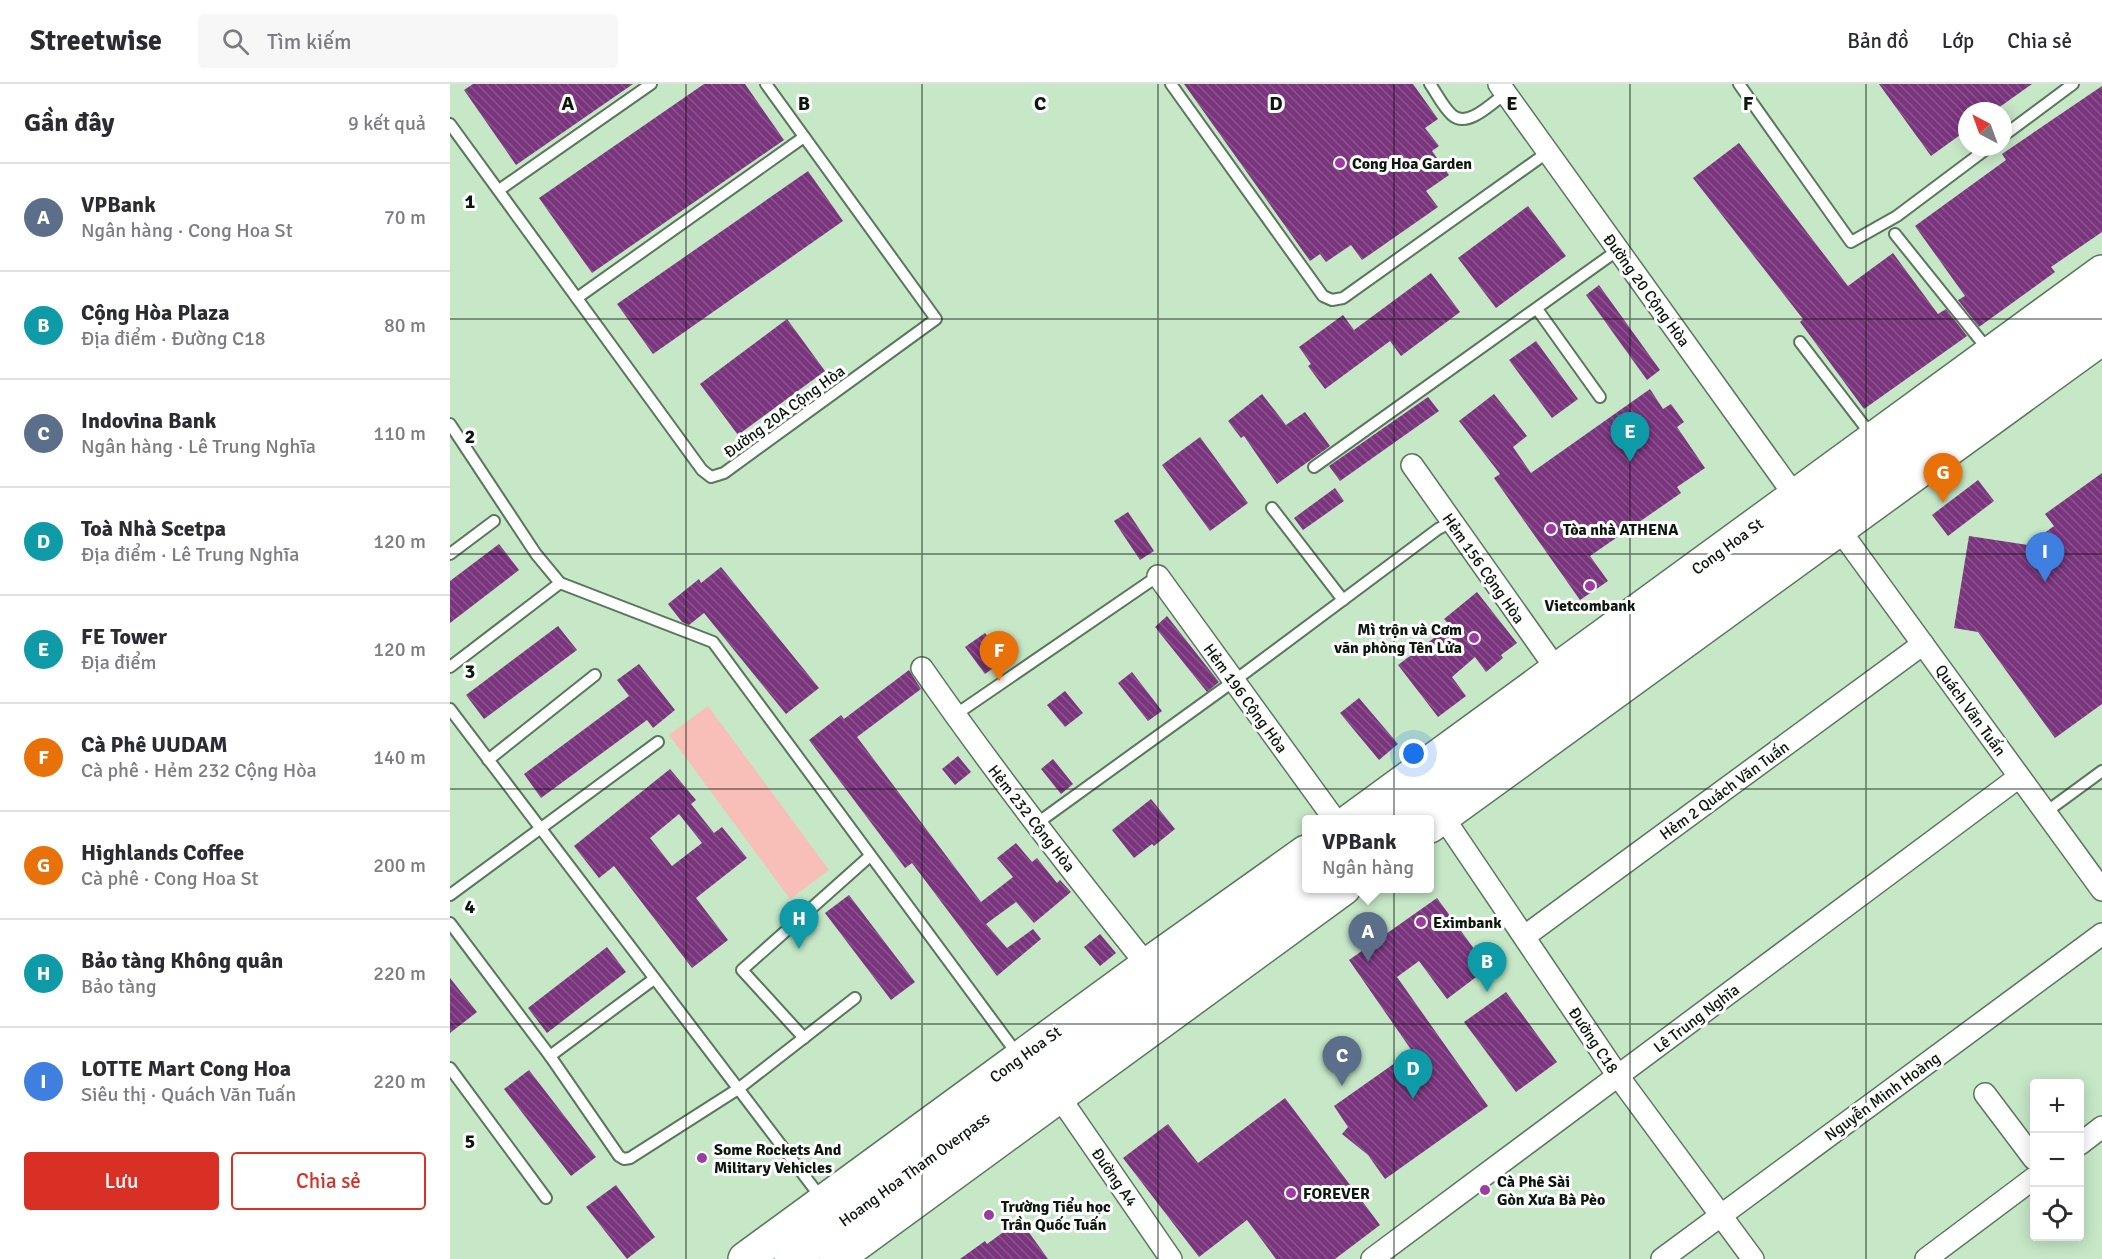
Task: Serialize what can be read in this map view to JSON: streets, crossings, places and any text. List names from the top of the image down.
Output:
{
  "streets": {
    "main road": ["Cong Hoa St", "Hoang Hoa Tham Overpass"],
    "street": [
      "Đường 20 Cộng Hòa",
      "Hẻm 156 Cộng Hòa",
      "Hẻm 196 Cộng Hòa",
      "Quách Văn Tuấn",
      "Hẻm 2 Quách Văn Tuấn",
      "Hẻm 232 Cộng Hòa",
      "Lê Trung Nghĩa",
      "Đường C18",
      "Nguyễn Minh Hoàng",
      "Đường A4"
    ],
    "lane": ["Đường 20A Cộng Hòa"]
  },
  "crossings": [
    ["Đường 20 Cộng Hòa", "Cong Hoa St"],
    ["Cong Hoa St", "Hẻm 156 Cộng Hòa"],
    ["Cong Hoa St", "Hẻm 232 Cộng Hòa"],
    ["Cong Hoa St", "Hoang Hoa Tham Overpass"],
    ["Cong Hoa St", "Đường A4"],
    ["Quách Văn Tuấn", "Hẻm 2 Quách Văn Tuấn"],
    ["Quách Văn Tuấn", "Lê Trung Nghĩa"],
    ["Hẻm 2 Quách Văn Tuấn", "Đường C18"],
    ["Lê Trung Nghĩa", "Đường C18"],
    ["Đường C18", "Nguyễn Minh Hoàng"],
    ["Hoang Hoa Tham Overpass", "Đường A4"]
  ],
  "places": [
    "Cong Hoa Garden",
    "Tòa nhà ATHENA",
    "Vietcombank",
    "Mì trộn và Cơm văn phòng Tên Lửa",
    "Eximbank",
    "Some Rockets And Military Vehicles",
    "Cà Phê Sài Gòn Xưa Bà Pèo",
    "FOREVER",
    "Trường Tiểu học Trần Quốc Tuấn"
  ],
  "north": "top left",
  "page": {
    "header": "Streetwise",
    "search": "Tìm kiếm",
    "nav": ["Bản đồ", "Lớp", "Chia sẻ"],
    "heading": ["Gần đây", "9 kết quả"],
    "list": [
      {
        "mark": "A",
        "name": "VPBank",
        "note": "Ngân hàng · Cong Hoa St",
        "value": "70 m"
      },
      {
        "mark": "B",
        "name": "Cộng Hòa Plaza",
        "note": "Địa điểm · Đường C18",
        "value": "80 m"
      },
      {
        "mark": "C",
        "name": "Indovina Bank",
        "note": "Ngân hàng · Lê Trung Nghĩa",
        "value": "110 m"
      },
      {
        "mark": "D",
        "name": "Toà Nhà Scetpa",
        "note": "Địa điểm · Lê Trung Nghĩa",
        "value": "120 m"
      },
      {
        "mark": "E",
        "name": "FE Tower",
        "note": "Địa điểm",
        "value": "120 m"
      },
      {
        "mark": "F",
        "name": "Cà Phê UUDAM",
        "note": "Cà phê · Hẻm 232 Cộng Hòa",
        "value": "140 m"
      },
      {
        "mark": "G",
        "name": "Highlands Coffee",
        "note": "Cà phê · Cong Hoa St",
        "value": "200 m"
      },
      {
        "mark": "H",
        "name": "Bảo tàng Không quân",
        "note": "Bảo tàng",
        "value": "220 m"
      },
      {
        "mark": "I",
        "name": "LOTTE Mart Cong Hoa",
        "note": "Siêu thị · Quách Văn Tuấn",
        "value": "220 m"
      }
    ],
    "pins": [
      "E",
      "G",
      "I",
      "F",
      "H",
      "A",
      "B",
      "C",
      "D"
    ],
    "popup": ["VPBank", "Ngân hàng"],
    "map_buttons": ["+", "−"],
    "buttons": ["Lưu", "Chia sẻ"]
  },
  "grid": {
    "columns": [
      "A",
      "B",
      "C",
      "D",
      "E",
      "F"
    ],
    "rows": [
      "1",
      "2",
      "3",
      "4",
      "5"
    ]
  }
}
